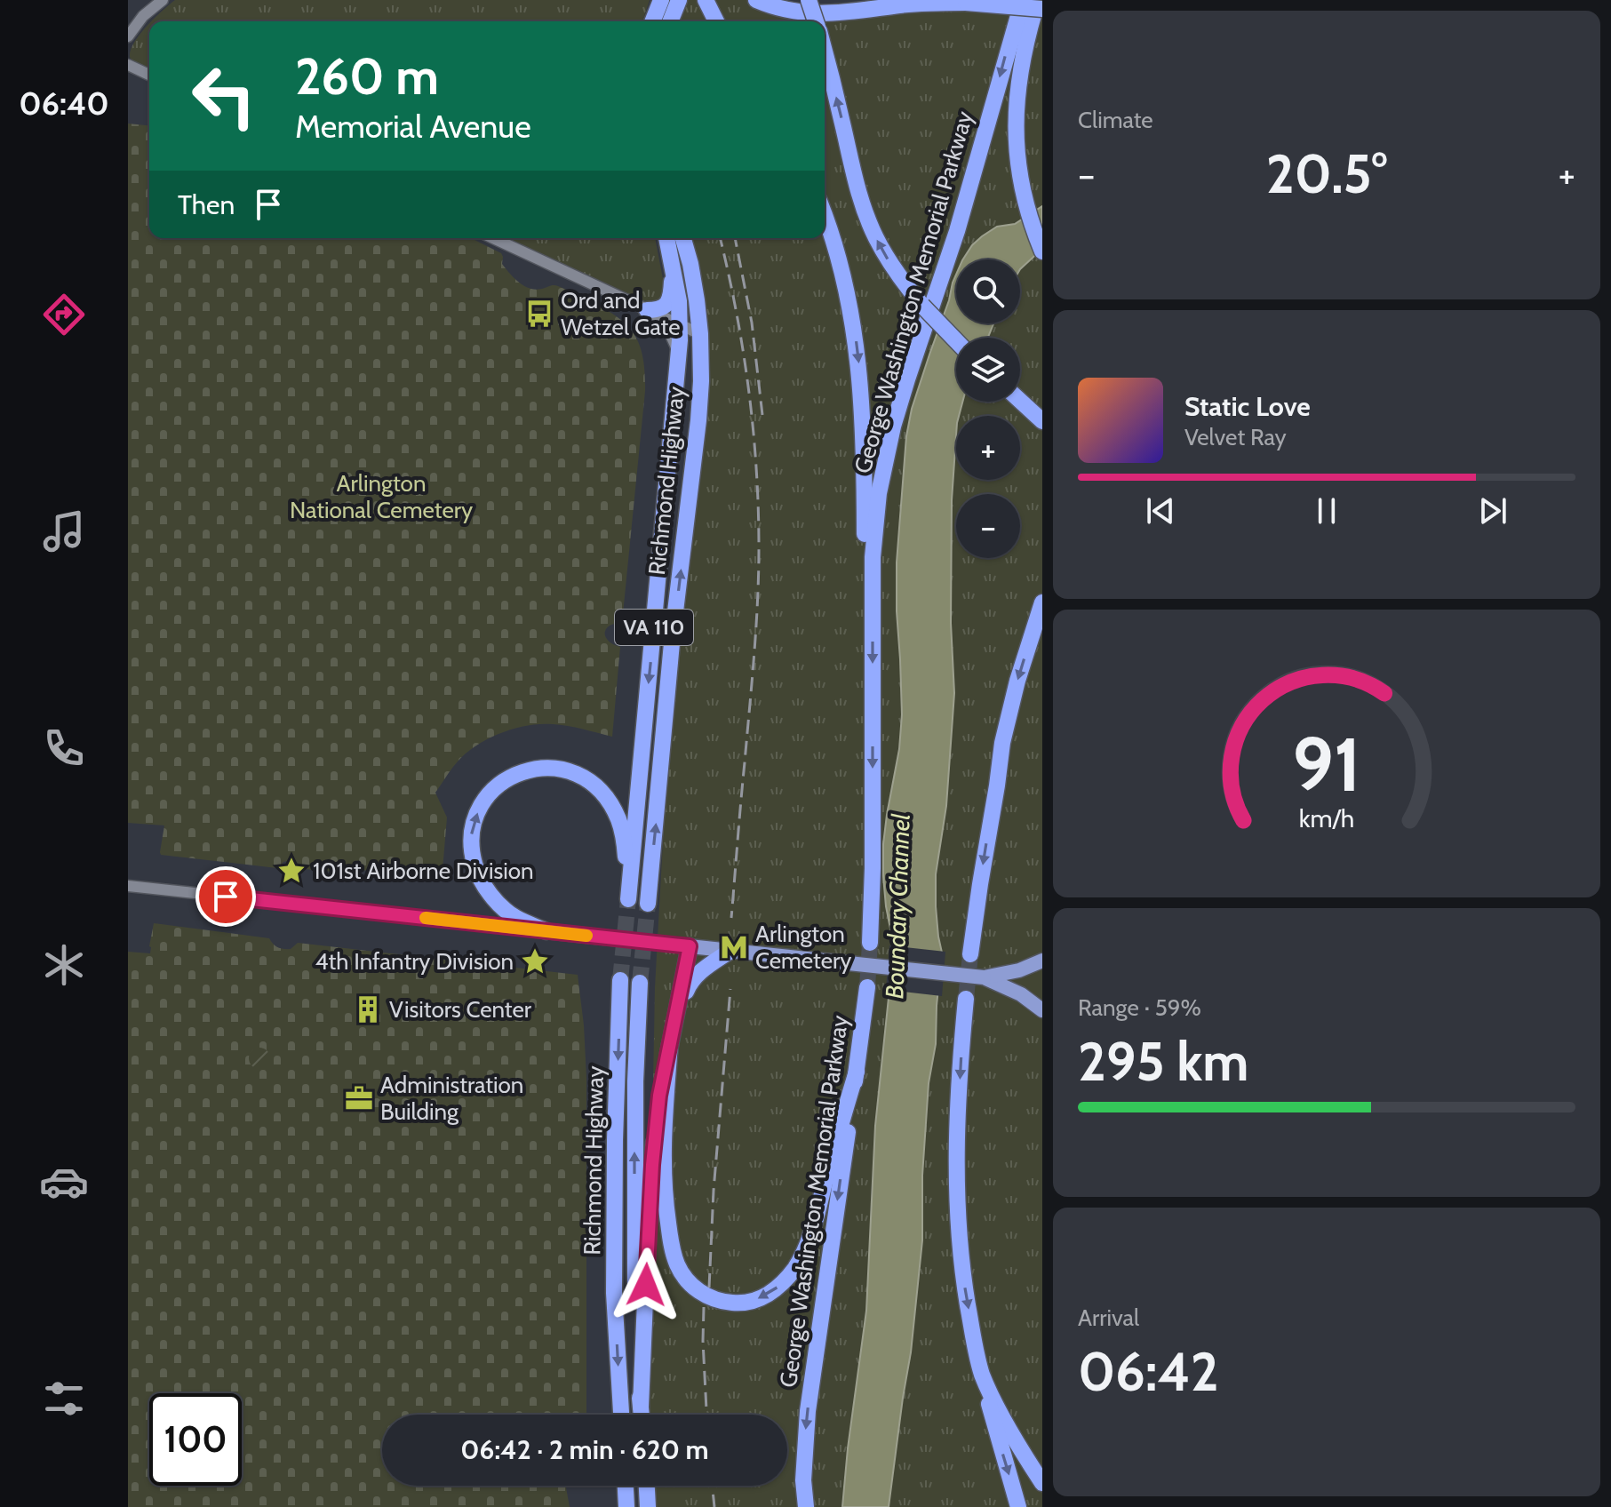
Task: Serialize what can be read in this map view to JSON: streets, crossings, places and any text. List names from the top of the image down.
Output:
{
  "streets": {
    "highway": ["George Washington Memorial Parkway", "Richmond Highway", "VA 110"]
  },
  "water": ["Boundary Channel"],
  "parks": ["Arlington National Cemetery"],
  "places": {
    "bus stop": ["Ord and Wetzel Gate"],
    "place": ["101st Airborne Division", "4th Infantry Division"],
    "metro station": ["Arlington Cemetery"],
    "building": ["Visitors Center"],
    "office": ["Administration Building"]
  },
  "page": {
    "tabs": "06:40",
    "tile": [
      "Climate",
      ["Range · 59%", "295 km"],
      ["Arrival", "06:42"]
    ],
    "turn": ["260 m", "Memorial Avenue"],
    "heat": ["−", "20.5°", "+"],
    "then": "Then",
    "map_buttons": ["+", "−"],
    "song": ["Static Love", "Velvet Ray"],
    "limit": "100",
    "trip": "06:42 · 2 min · 620 m",
    "gauge": ["91", "km/h"]
  }
}
